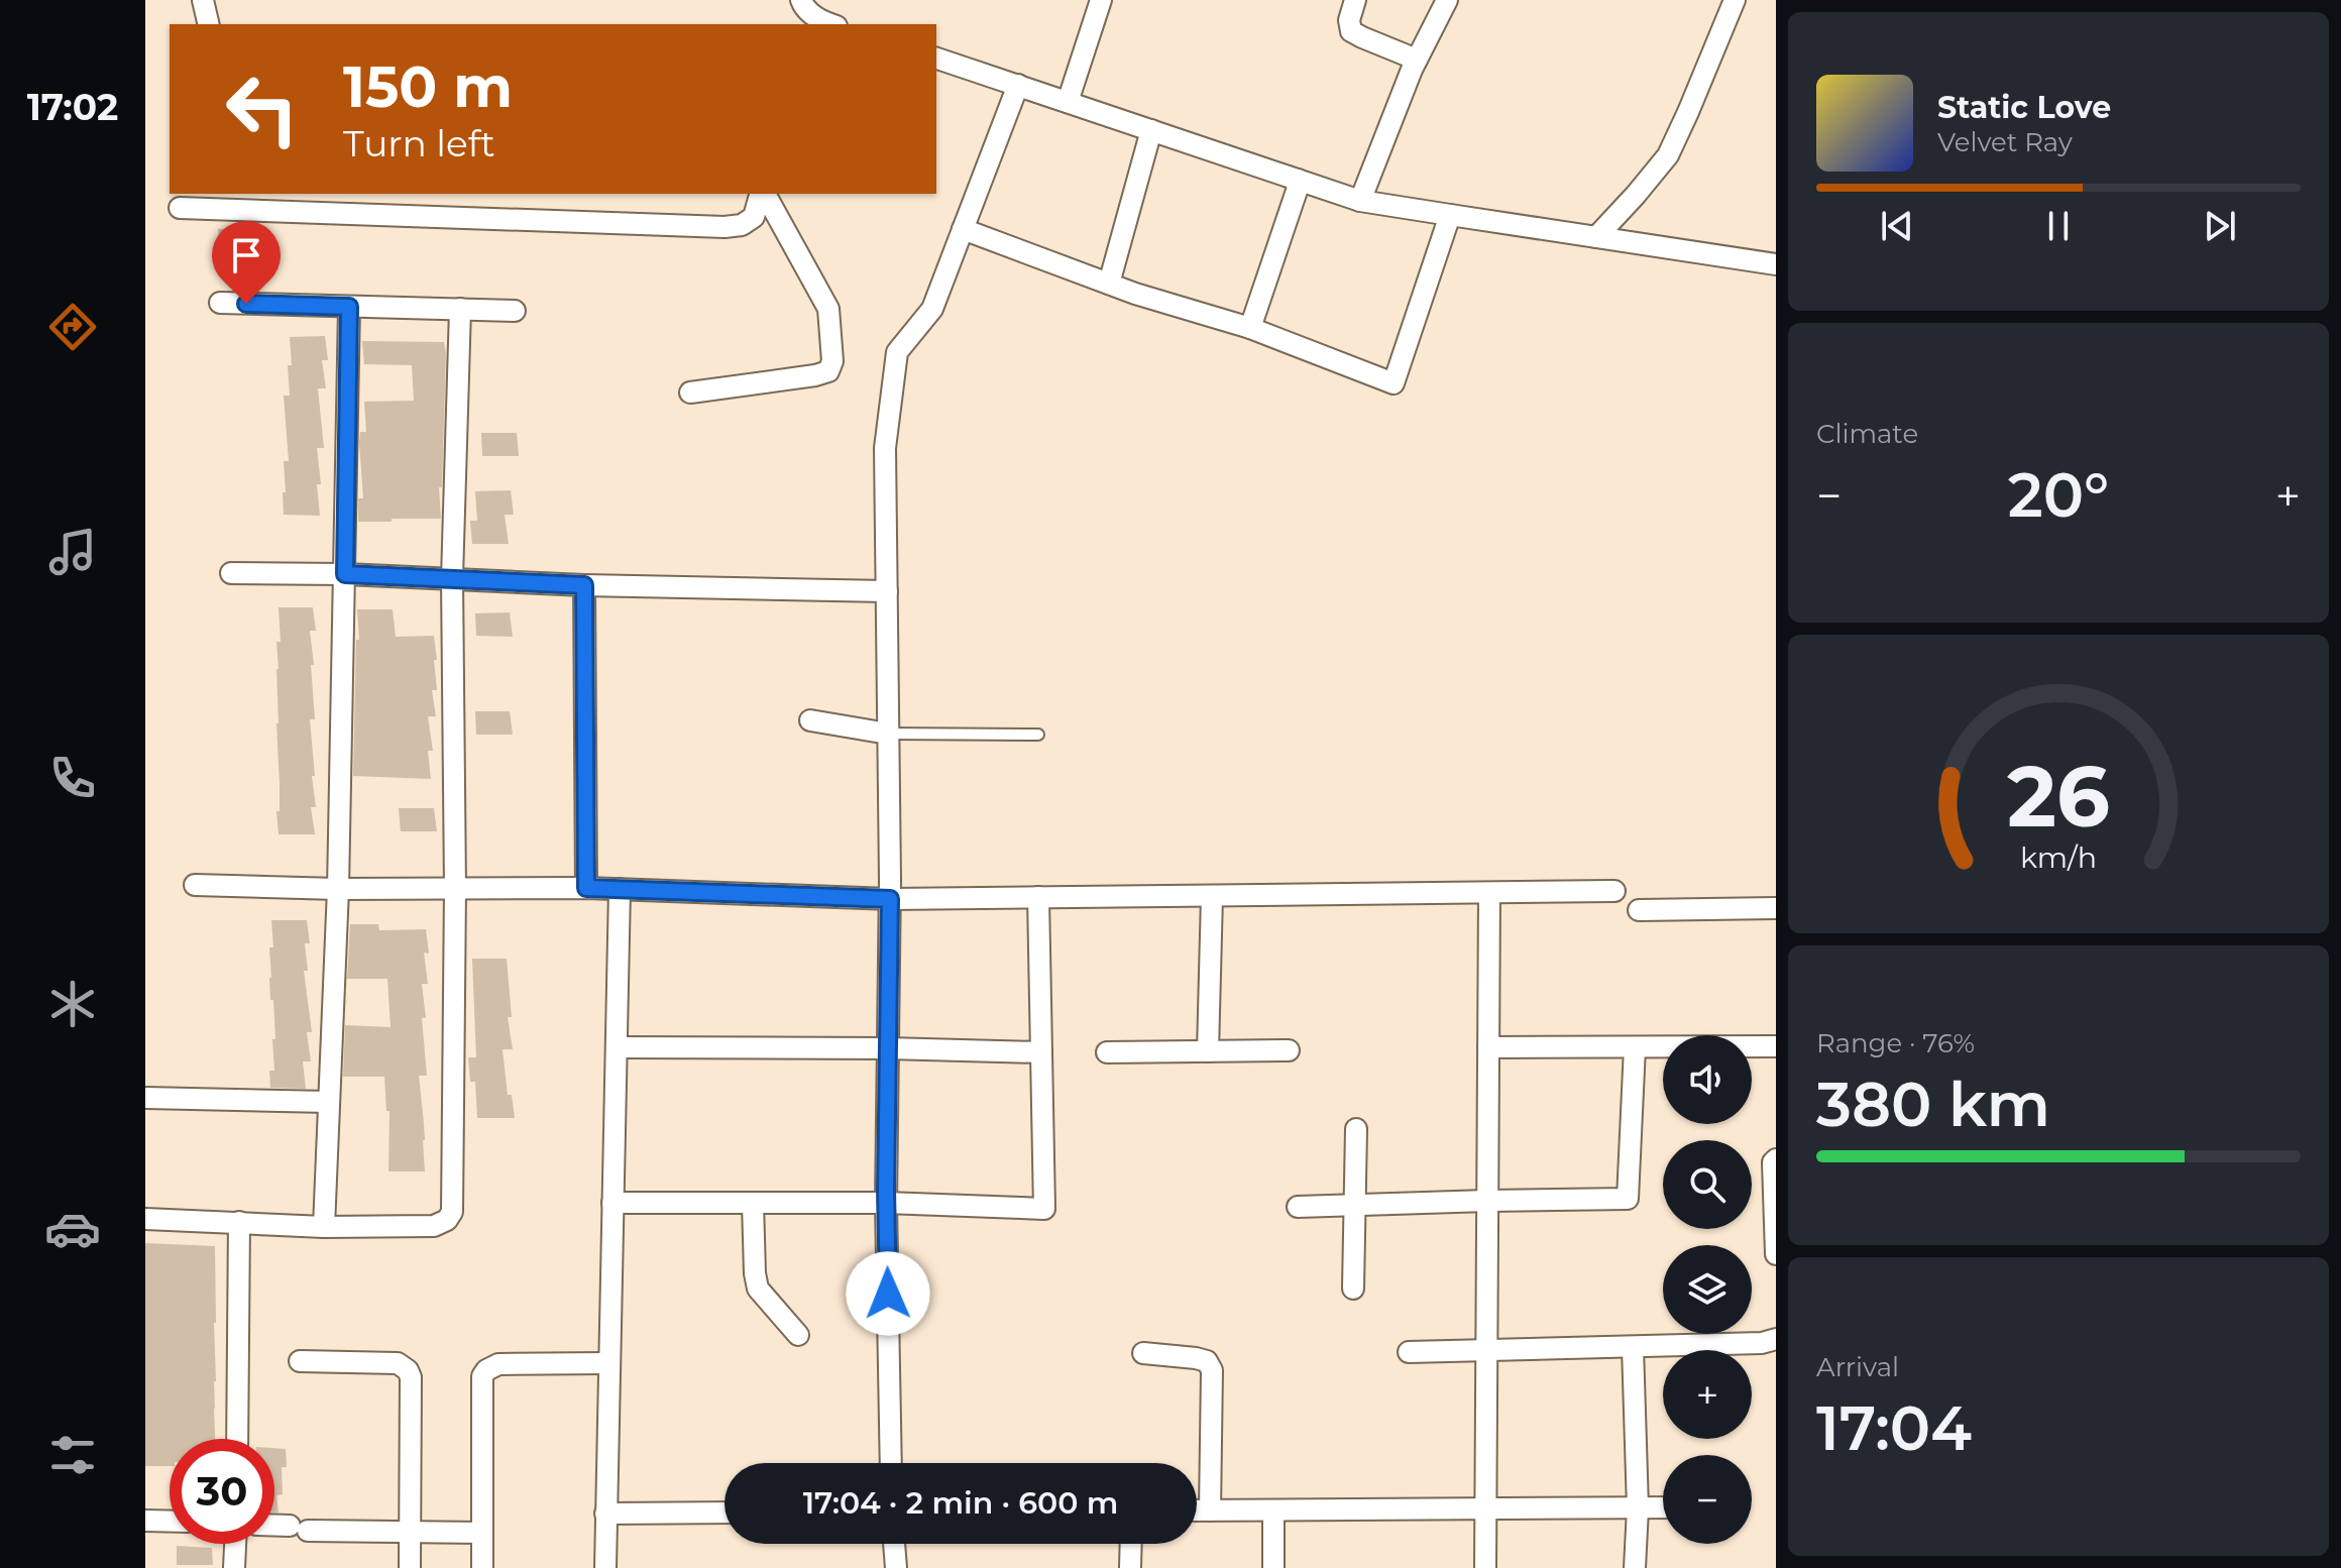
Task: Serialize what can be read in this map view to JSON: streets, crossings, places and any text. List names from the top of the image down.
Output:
{
  "page": {
    "tabs": "17:02",
    "turn": ["150 m", "Turn left"],
    "song": ["Static Love", "Velvet Ray"],
    "tile": [
      "Climate",
      ["Range · 76%", "380 km"],
      ["Arrival", "17:04"]
    ],
    "heat": ["−", "20°", "+"],
    "map_buttons": ["+", "−"],
    "limit": "30",
    "trip": "17:04 · 2 min · 600 m",
    "gauge": ["26", "km/h"]
  }
}
